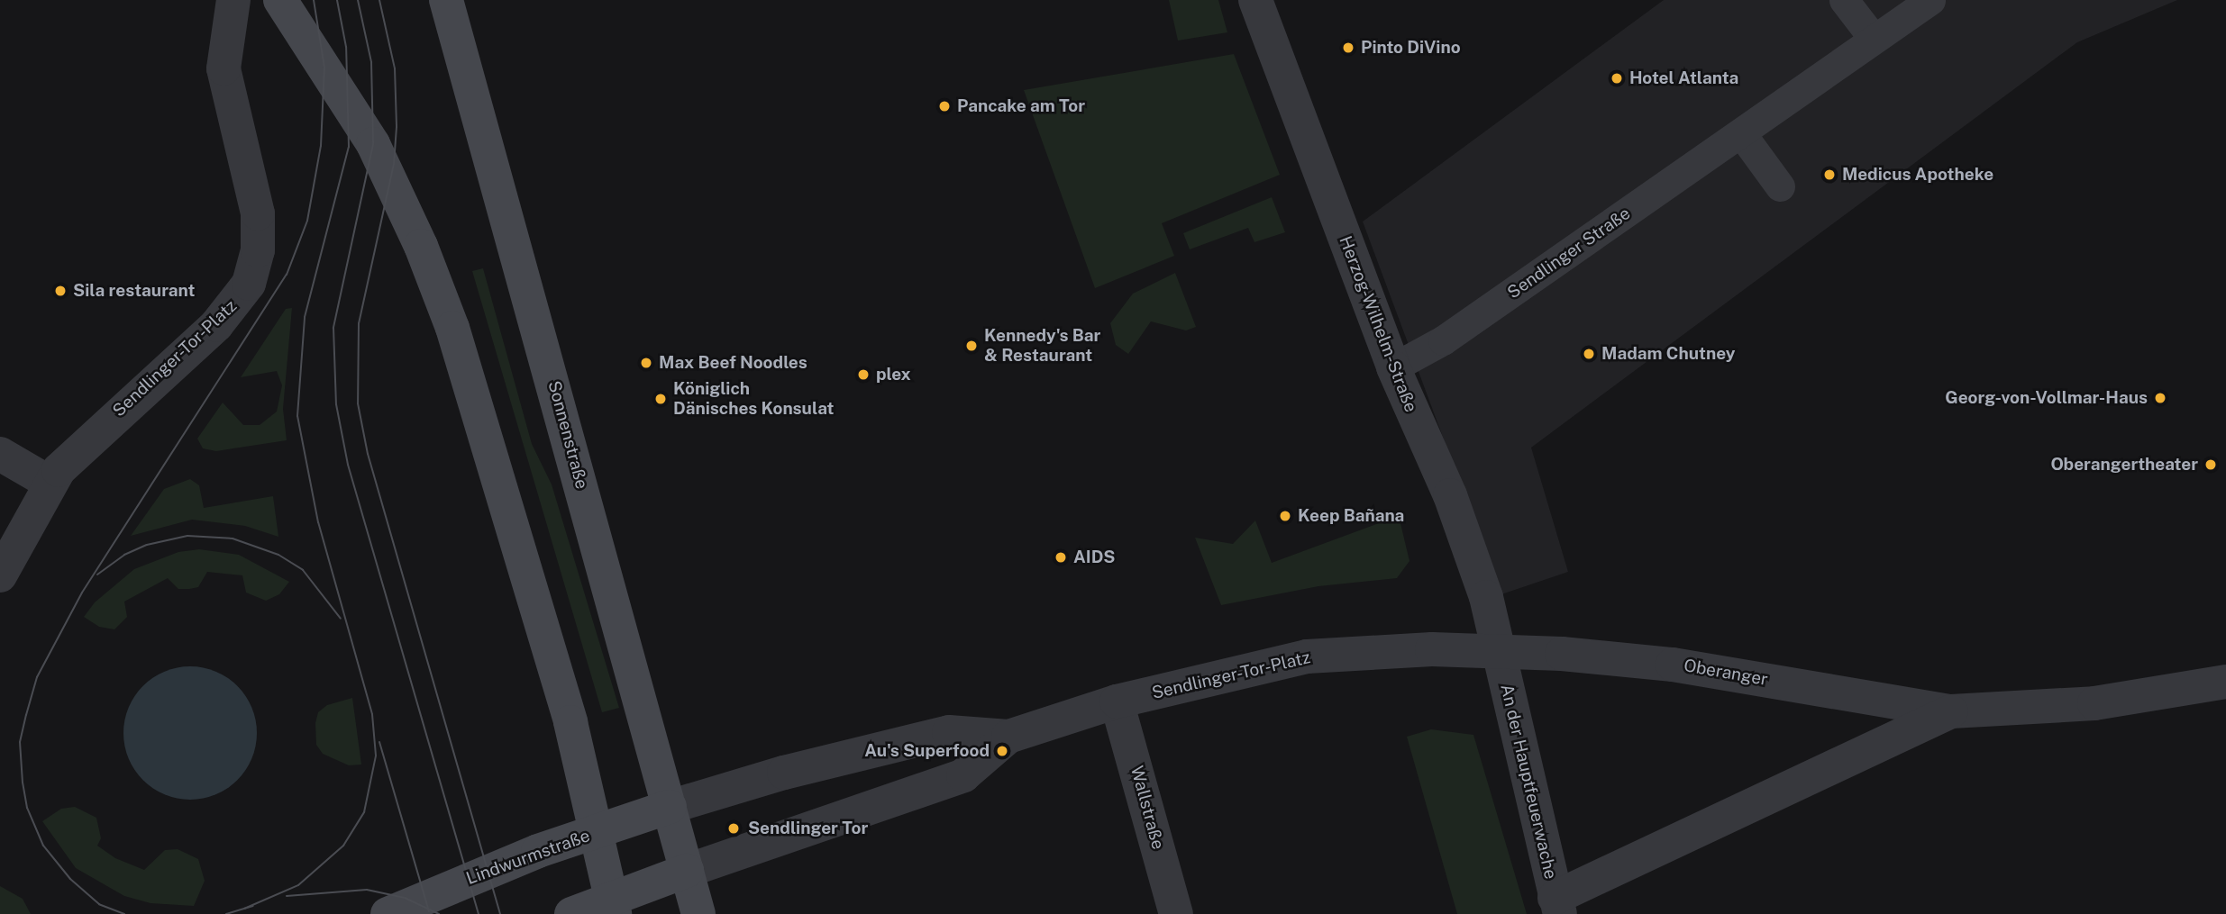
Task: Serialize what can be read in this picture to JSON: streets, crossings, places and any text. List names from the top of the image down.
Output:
{
  "streets": {
    "main road": ["Sonnenstraße", "Lindwurmstraße"],
    "street": [
      "Sendlinger Straße",
      "Herzog-Wilhelm-Straße",
      "Sendlinger-Tor-Platz",
      "Oberanger",
      "An der Hauptfeuerwache",
      "Wallstraße"
    ]
  },
  "crossings": [
    ["Sendlinger Straße", "Herzog-Wilhelm-Straße"],
    ["Herzog-Wilhelm-Straße", "Sendlinger-Tor-Platz"],
    ["Herzog-Wilhelm-Straße", "Oberanger"],
    ["Herzog-Wilhelm-Straße", "An der Hauptfeuerwache"],
    ["Sendlinger-Tor-Platz", "Sonnenstraße"],
    ["Sendlinger-Tor-Platz", "Oberanger"],
    ["Sendlinger-Tor-Platz", "An der Hauptfeuerwache"],
    ["Sendlinger-Tor-Platz", "Wallstraße"],
    ["Sendlinger-Tor-Platz", "Lindwurmstraße"],
    ["Sonnenstraße", "Lindwurmstraße"],
    ["Oberanger", "An der Hauptfeuerwache"]
  ],
  "places": [
    "Pinto DiVino",
    "Hotel Atlanta",
    "Pancake am Tor",
    "Medicus Apotheke",
    "Sila restaurant",
    "Kennedy's Bar & Restaurant",
    "Madam Chutney",
    "Max Beef Noodles",
    "plex",
    "Georg-von-Vollmar-Haus",
    "Königlich Dänisches Konsulat",
    "Oberangertheater",
    "Keep Bañana",
    "AIDS",
    "Au's Superfood",
    "Sendlinger Tor"
  ]
}
